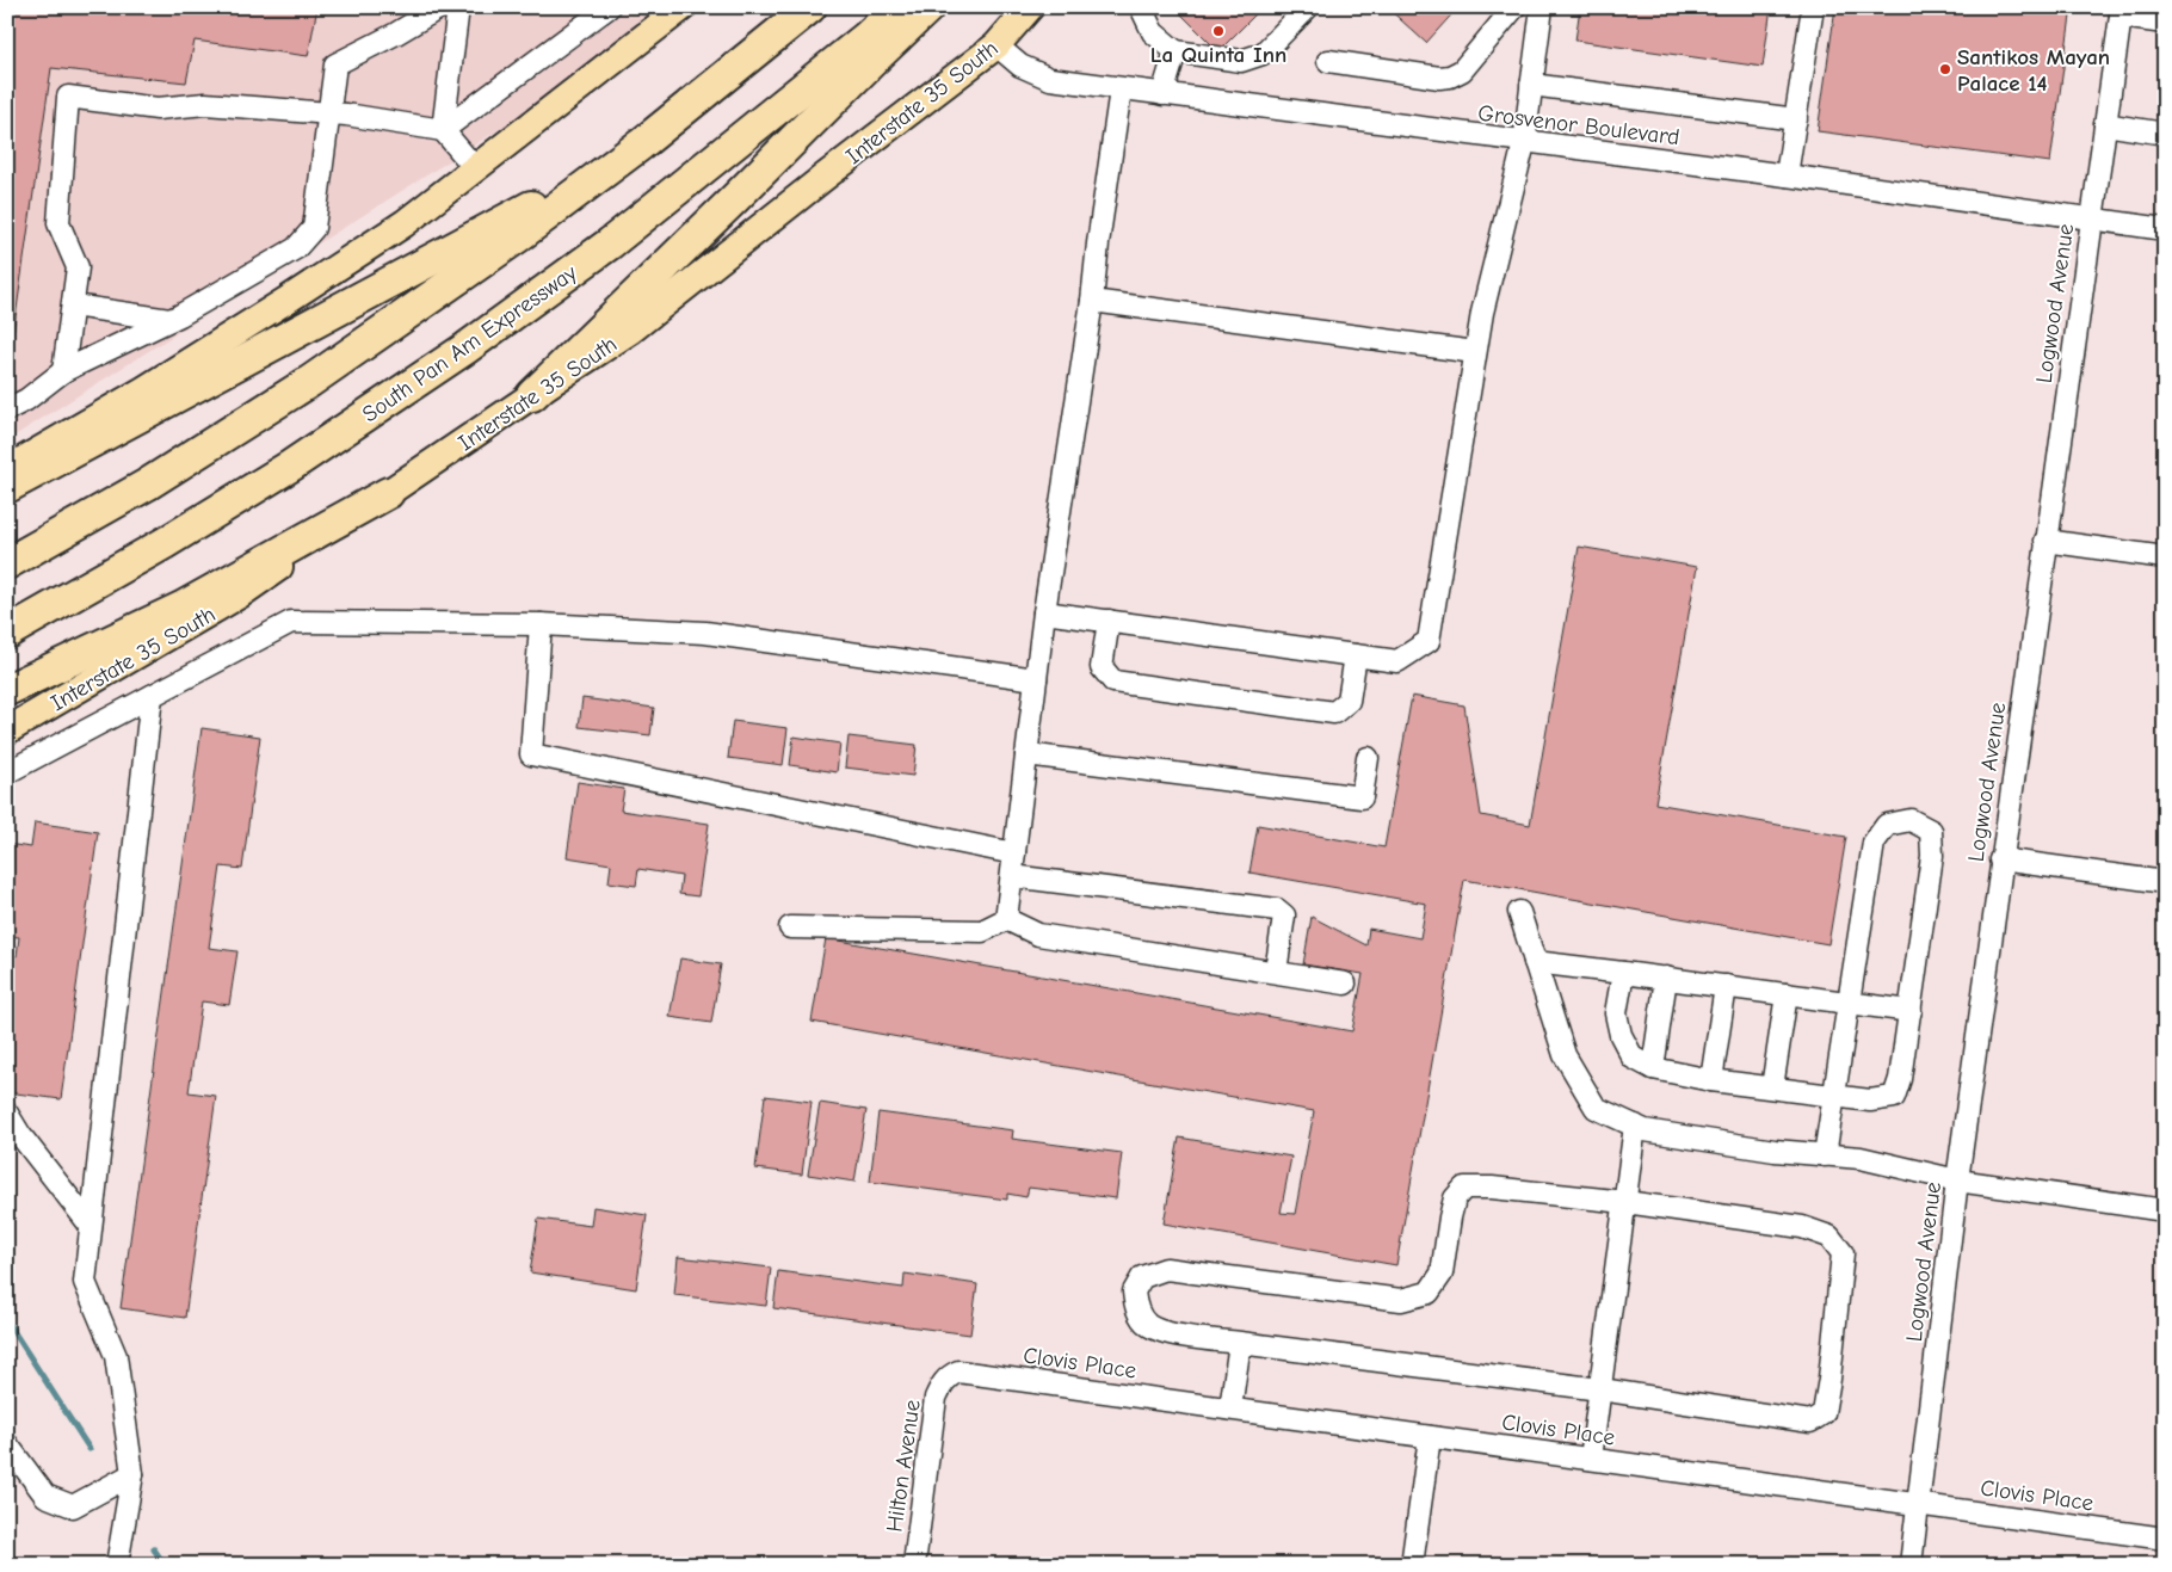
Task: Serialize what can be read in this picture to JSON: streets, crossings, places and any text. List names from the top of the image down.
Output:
{
  "streets": {
    "highway": ["South Pan Am Expressway"],
    "main road": ["Interstate 35 South"],
    "street": [
      "Grosvenor Boulevard",
      "Logwood Avenue",
      "Clovis Place",
      "Hilton Avenue"
    ]
  },
  "crossings": [
    ["Interstate 35 South", "Grosvenor Boulevard"],
    ["Grosvenor Boulevard", "Logwood Avenue"],
    ["Logwood Avenue", "Clovis Place"],
    ["Clovis Place", "Hilton Avenue"]
  ],
  "places": ["La Quinta Inn", "Santikos Mayan Palace 14"]
}
